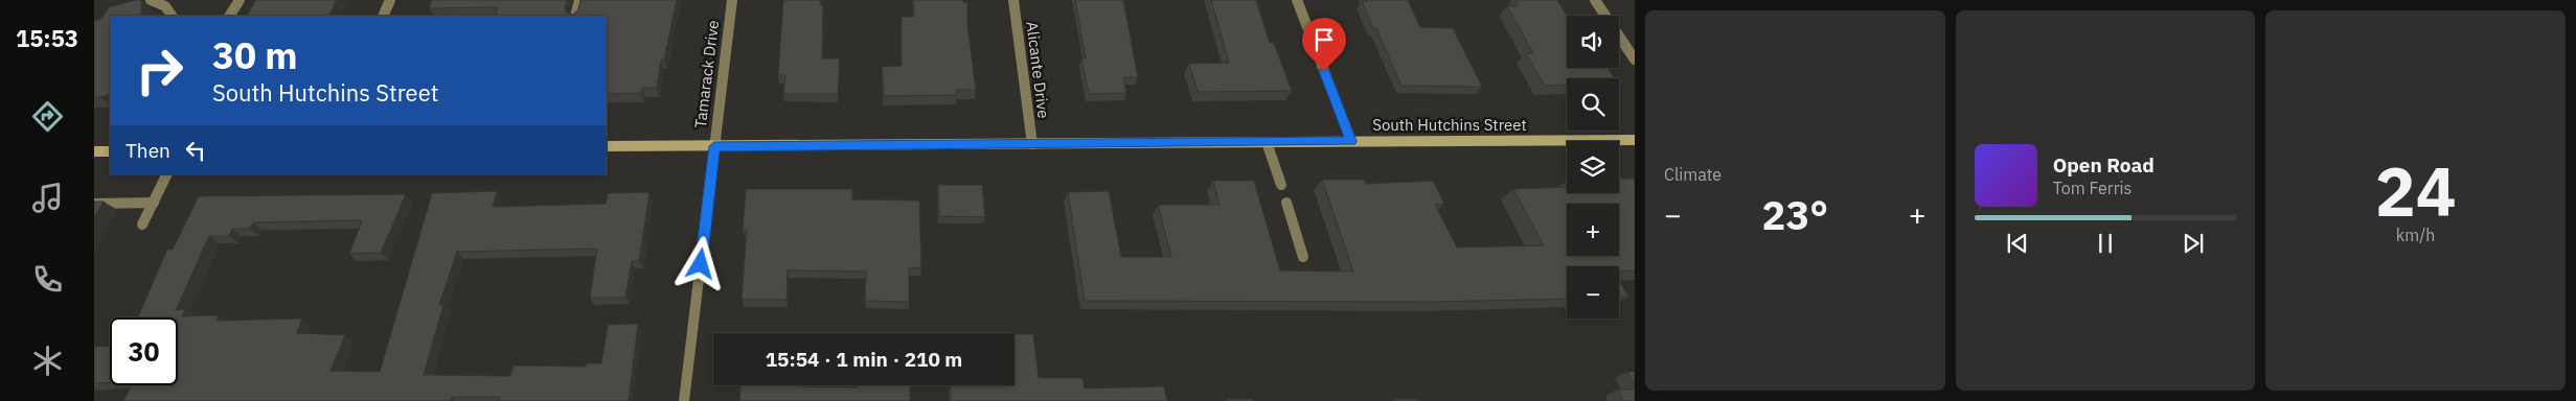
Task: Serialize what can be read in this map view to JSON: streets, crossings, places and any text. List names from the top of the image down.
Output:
{
  "streets": {
    "main road": ["South Hutchins Street"],
    "street": ["Alicante Drive", "Tamarack Drive"]
  },
  "crossings": [
    ["Alicante Drive", "South Hutchins Street"],
    ["Tamarack Drive", "South Hutchins Street"]
  ],
  "page": {
    "tabs": "15:53",
    "tile": [
      "Climate",
      ["24", "km/h"]
    ],
    "map_buttons": ["+", "−"],
    "turn": ["30 m", "South Hutchins Street"],
    "then": "Then",
    "song": ["Open Road", "Tom Ferris"],
    "heat": ["−", "23°", "+"],
    "limit": "30",
    "trip": "15:54 · 1 min · 210 m"
  }
}
